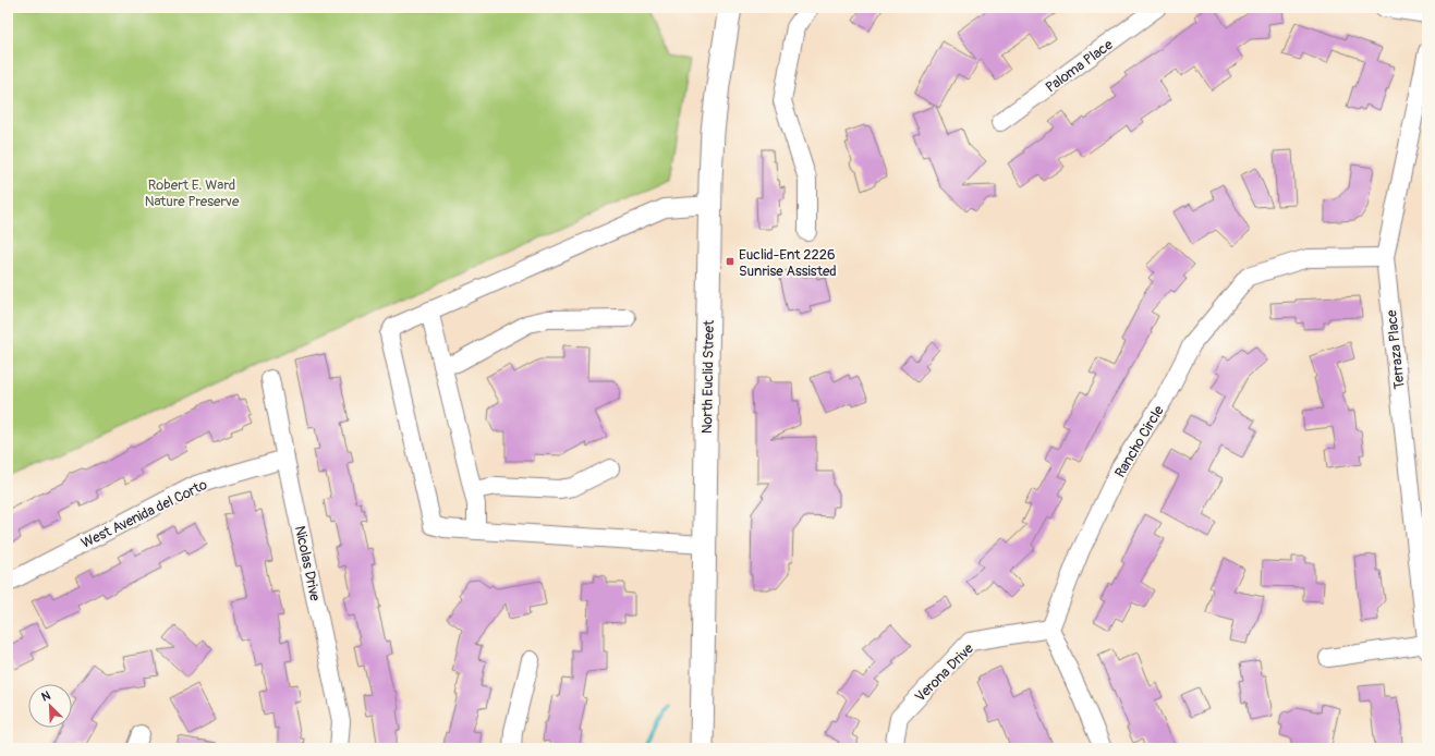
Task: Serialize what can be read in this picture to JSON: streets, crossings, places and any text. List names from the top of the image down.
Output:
{
  "streets": {
    "main road": ["North Euclid Street"],
    "street": [
      "Paloma Place",
      "Terraza Place",
      "Rancho Circle",
      "West Avenida del Corto",
      "Nicolas Drive",
      "Verona Drive"
    ]
  },
  "crossings": [
    ["Terraza Place", "Rancho Circle"],
    ["Rancho Circle", "Verona Drive"],
    ["West Avenida del Corto", "Nicolas Drive"]
  ],
  "parks": ["Robert E. Ward Nature Preserve"],
  "places": {
    "transit": ["Euclid-Ent 2226 Sunrise Assisted"]
  },
  "north": "top left"
}
